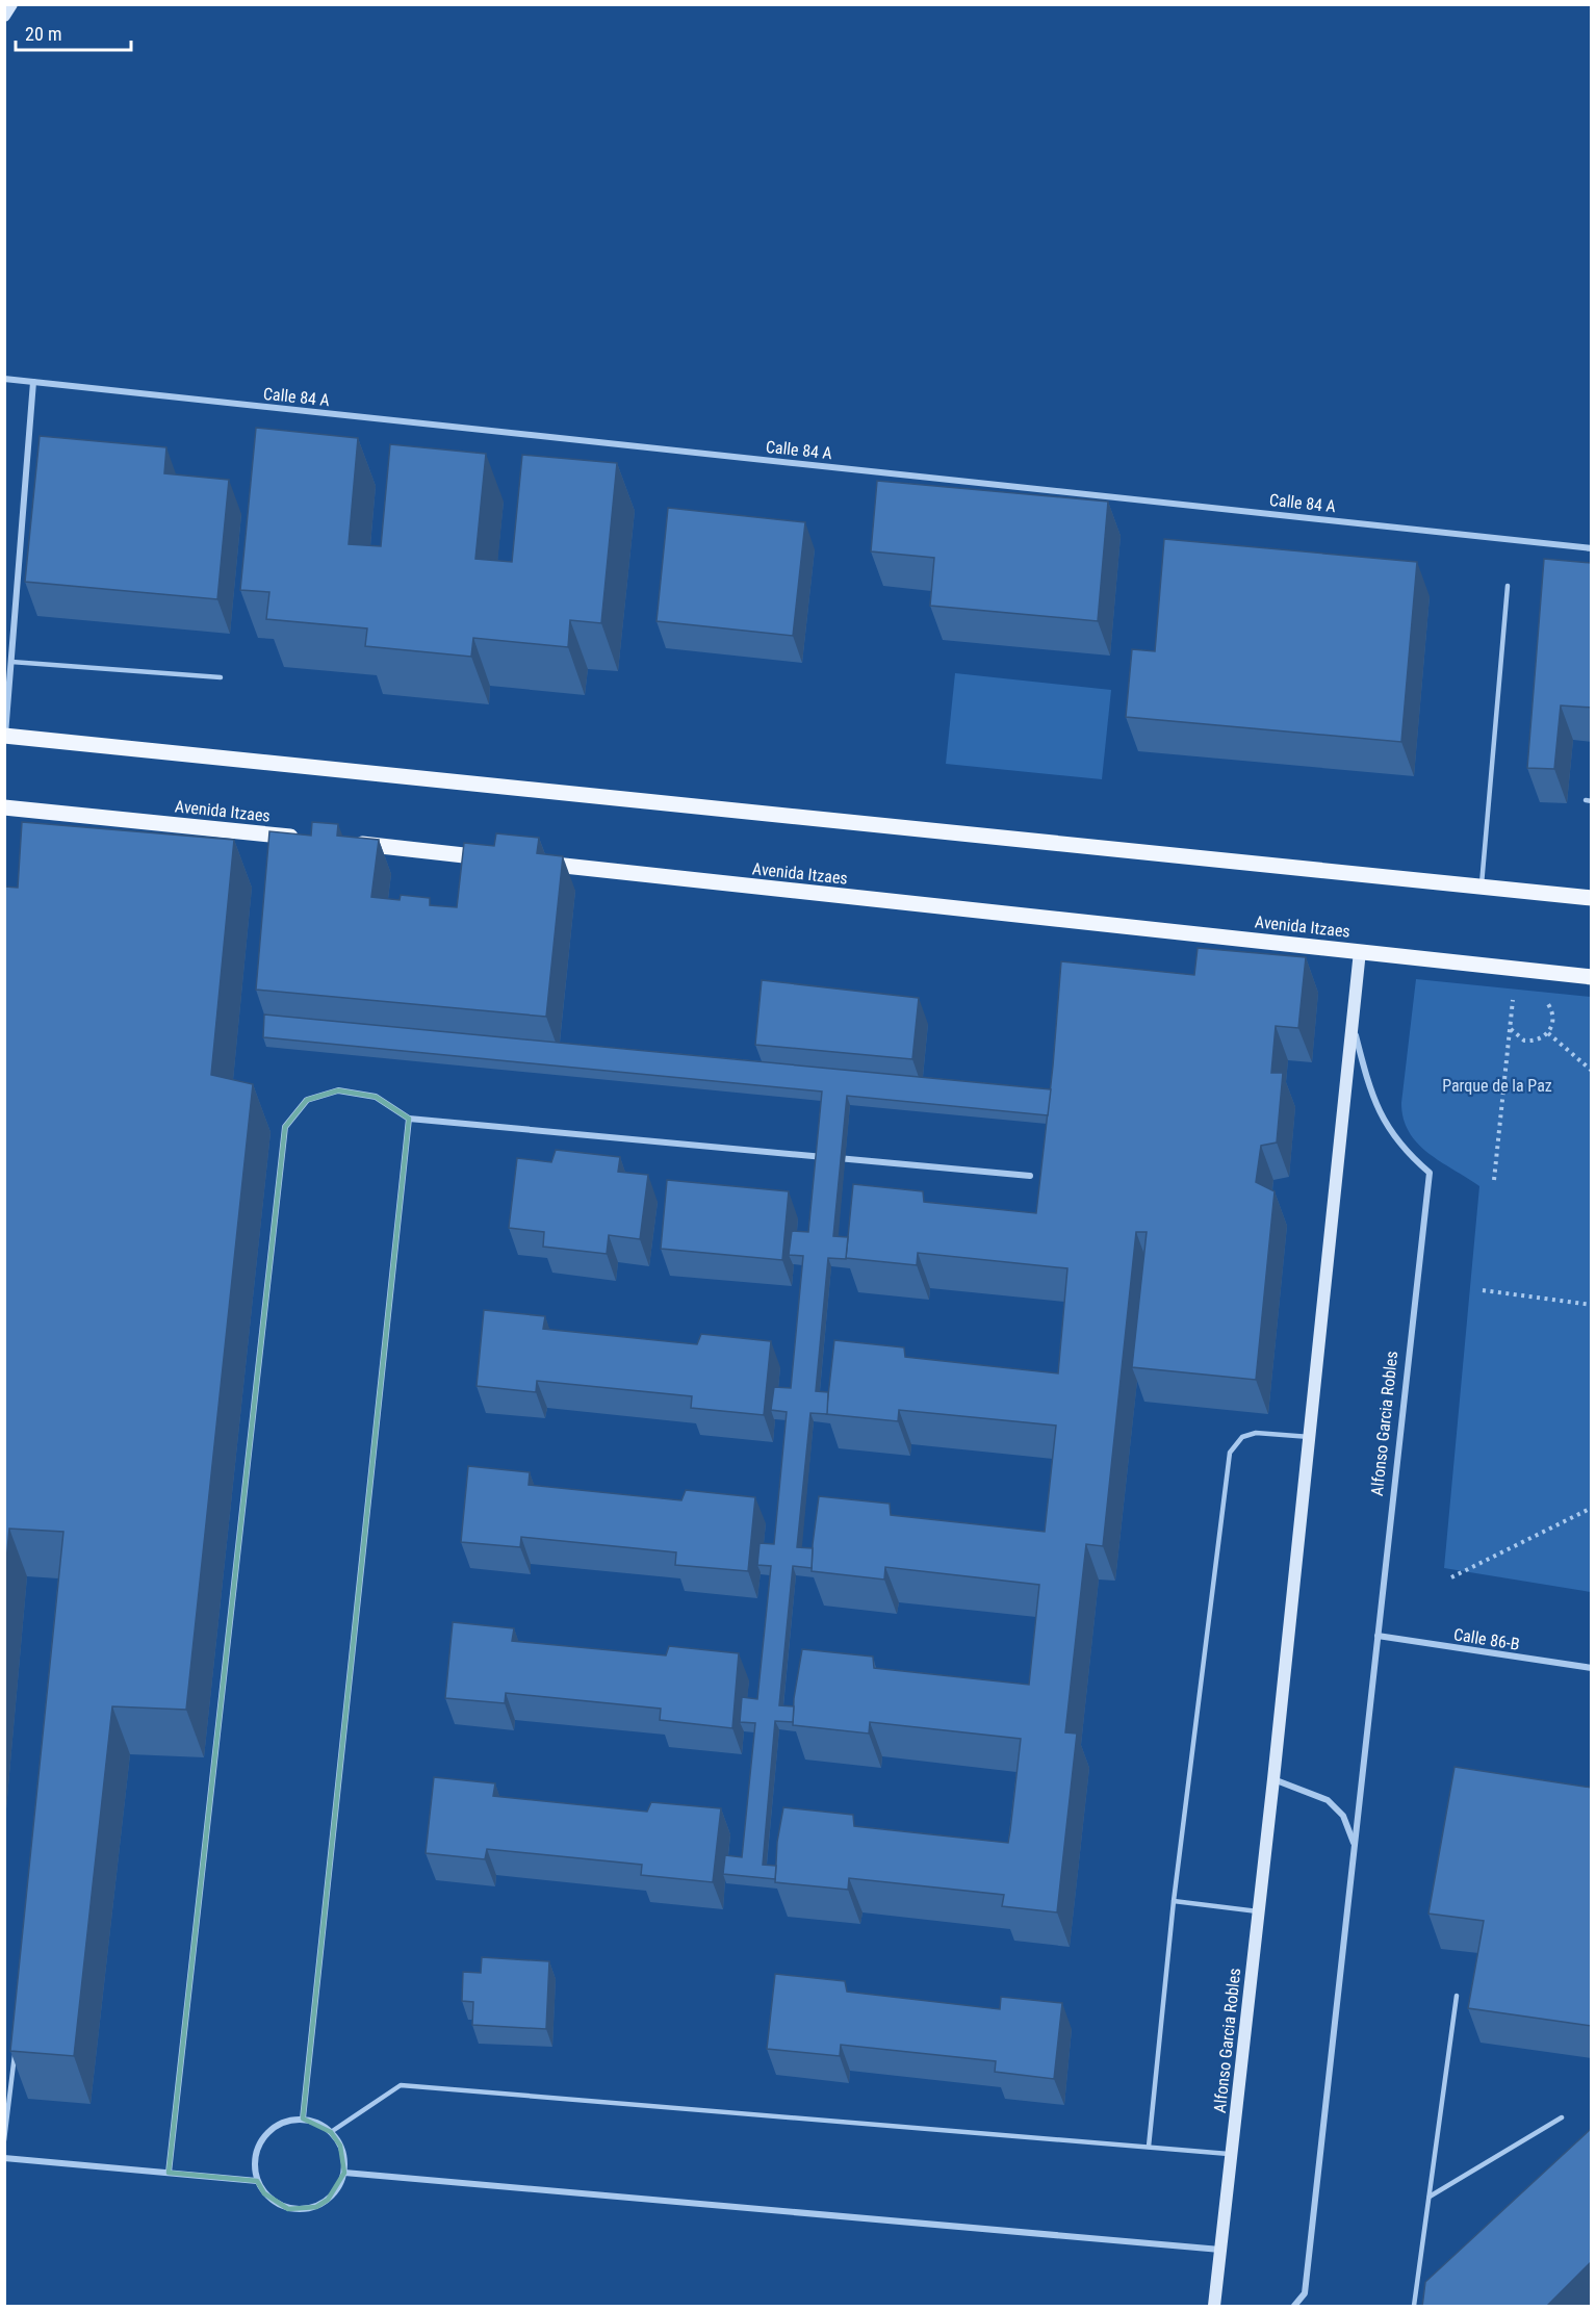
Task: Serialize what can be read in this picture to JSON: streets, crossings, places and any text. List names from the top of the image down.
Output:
{
  "streets": {
    "main road": ["Avenida Itzaes"],
    "street": ["Calle 84 A", "Alfonso Garcia Robles", "Calle 86-B"]
  },
  "crossings": [
    ["Avenida Itzaes", "Alfonso Garcia Robles"],
    ["Alfonso Garcia Robles", "Calle 86-B"]
  ],
  "parks": ["Parque de la Paz"],
  "scale_bar": "20 m"
}
